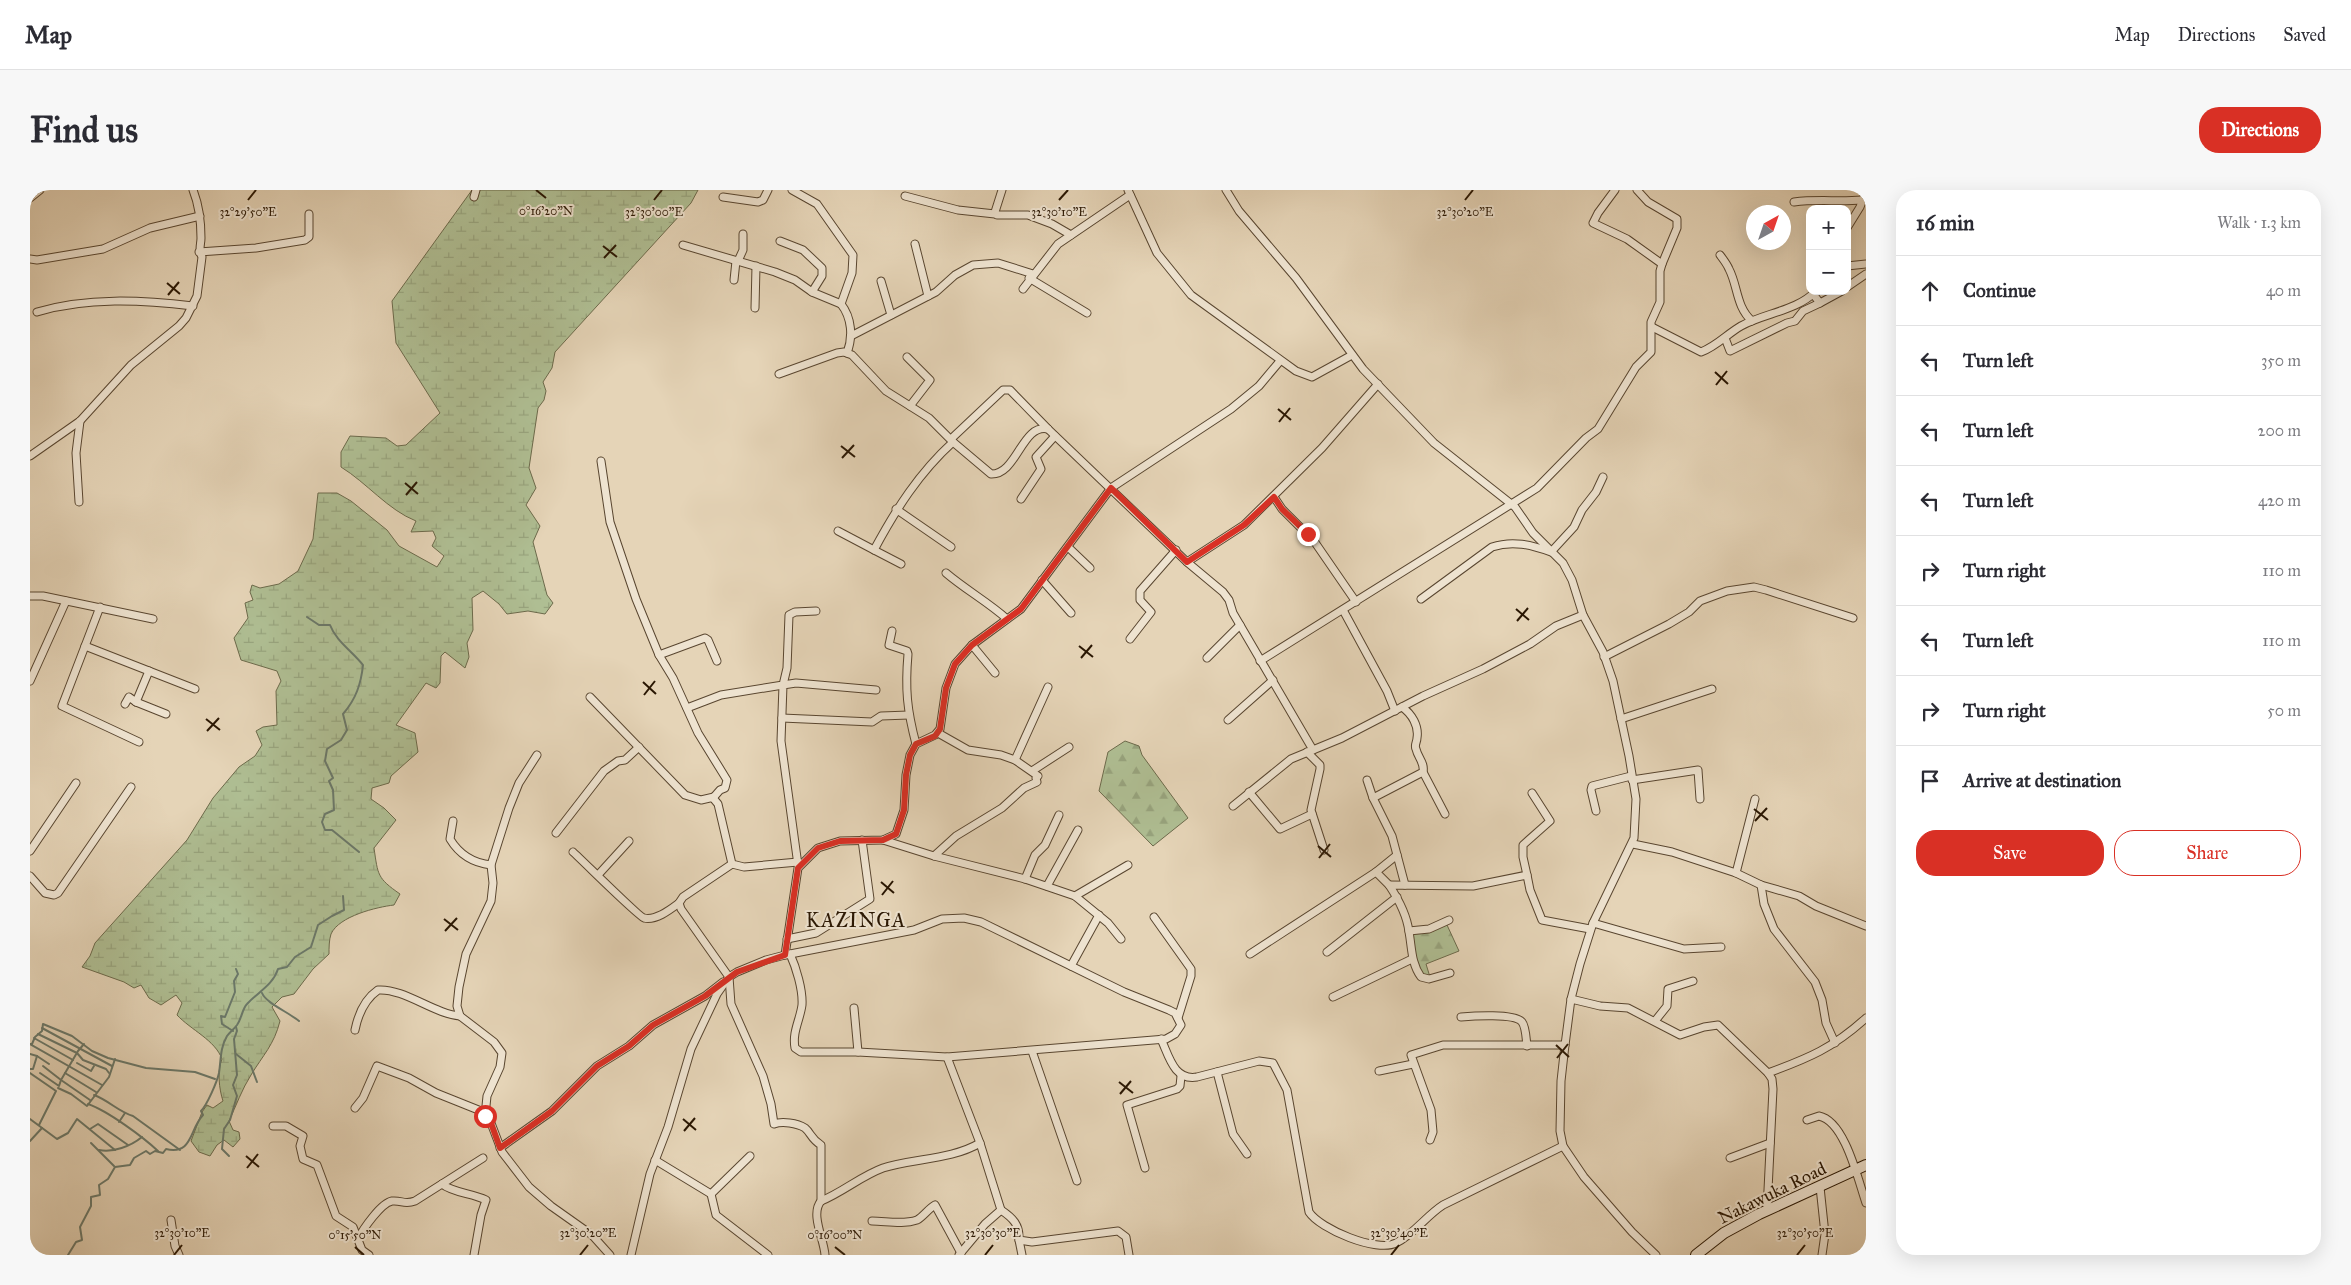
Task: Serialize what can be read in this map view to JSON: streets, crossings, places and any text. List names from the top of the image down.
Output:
{
  "streets": {
    "main road": ["Nakawuka Road"]
  },
  "districts": ["KAZINGA"],
  "north": "top right",
  "page": {
    "header": "Map",
    "nav": ["Map", "Directions", "Saved"],
    "buttons": [
      "Directions",
      ["Save", "Share"]
    ],
    "title": "Find us",
    "heading": ["16 min", "Walk · 1.3 km"],
    "map_buttons": ["+", "−"],
    "list": [
      ["Continue", "40 m"],
      ["Turn left", "350 m"],
      ["Turn left", "200 m"],
      ["Turn left", "420 m"],
      ["Turn right", "110 m"],
      ["Turn left", "110 m"],
      ["Turn right", "50 m"],
      "Arrive at destination"
    ]
  },
  "coordinates": [
    "0°16'20\"N",
    "32°29'50\"E",
    "32°30'00\"E",
    "32°30'10\"E",
    "32°30'20\"E",
    "32°30'30\"E",
    "32°30'40\"E",
    "32°30'50\"E",
    "0°15'50\"N",
    "0°16'00\"N"
  ]
}
